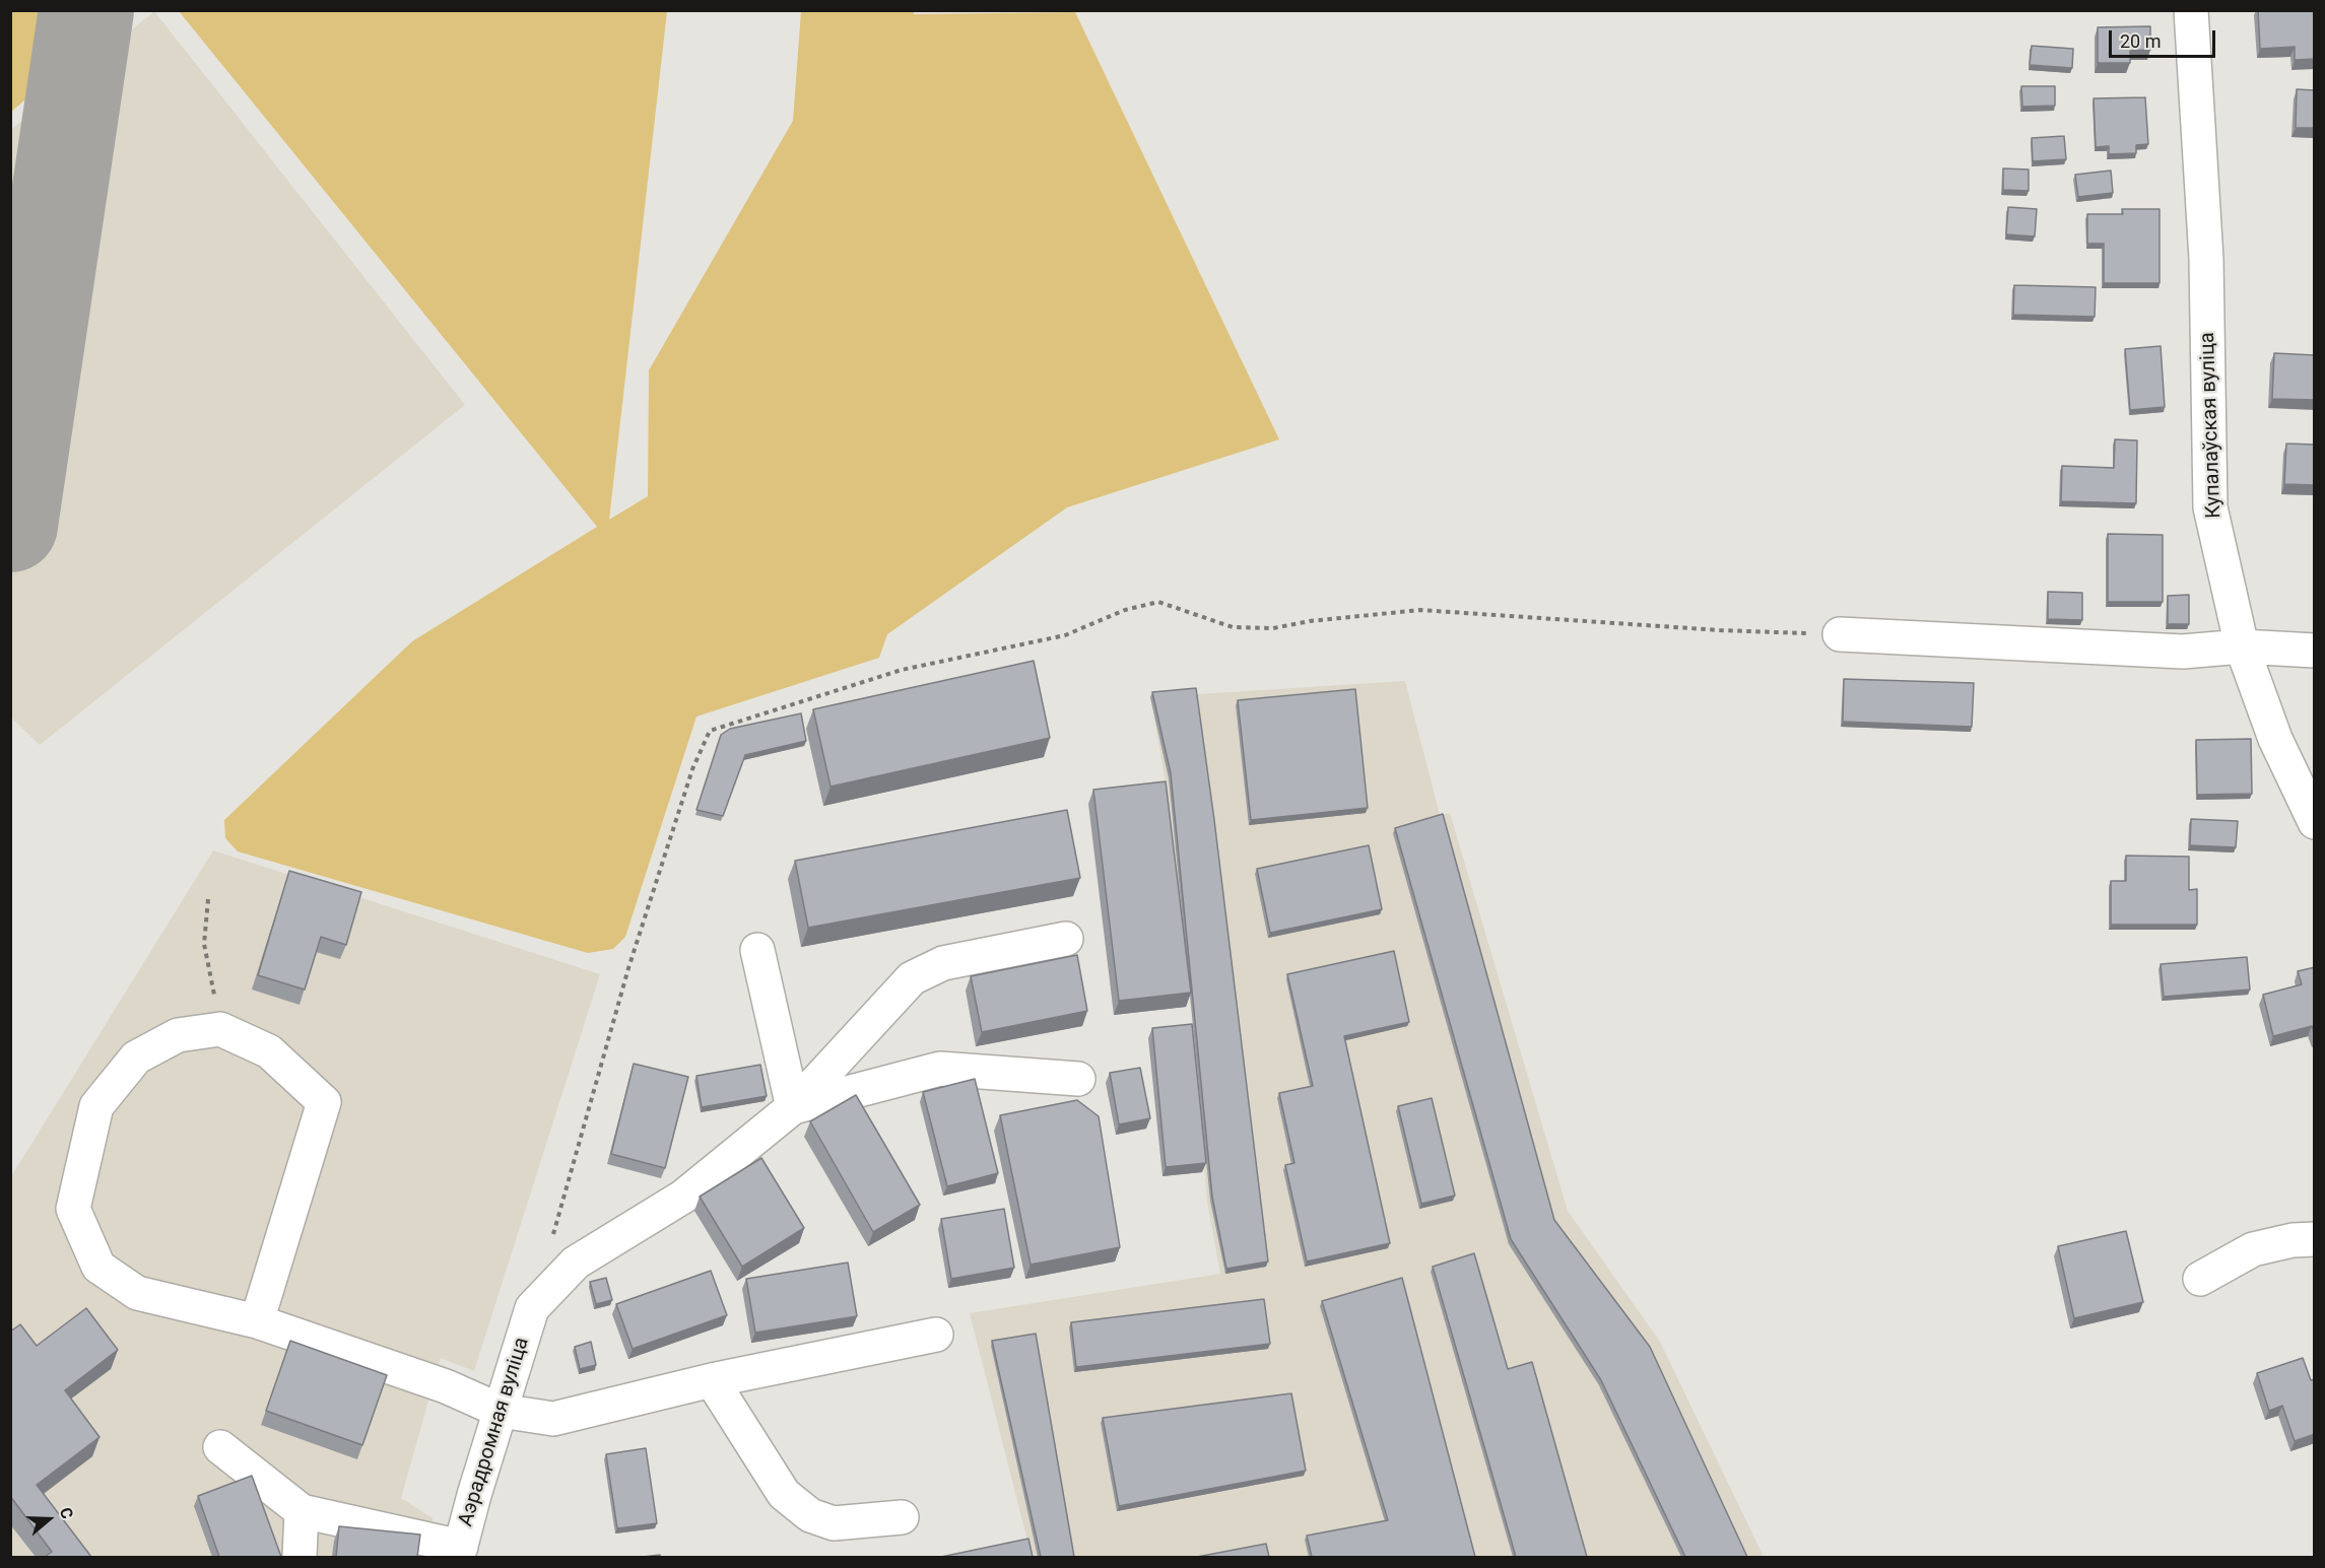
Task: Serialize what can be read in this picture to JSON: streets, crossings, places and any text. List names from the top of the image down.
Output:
{
  "streets": {
    "street": ["Купалаўская вуліца", "Аэрадромная вуліца"]
  },
  "scale_bar": "20 m",
  "north": "right"
}
